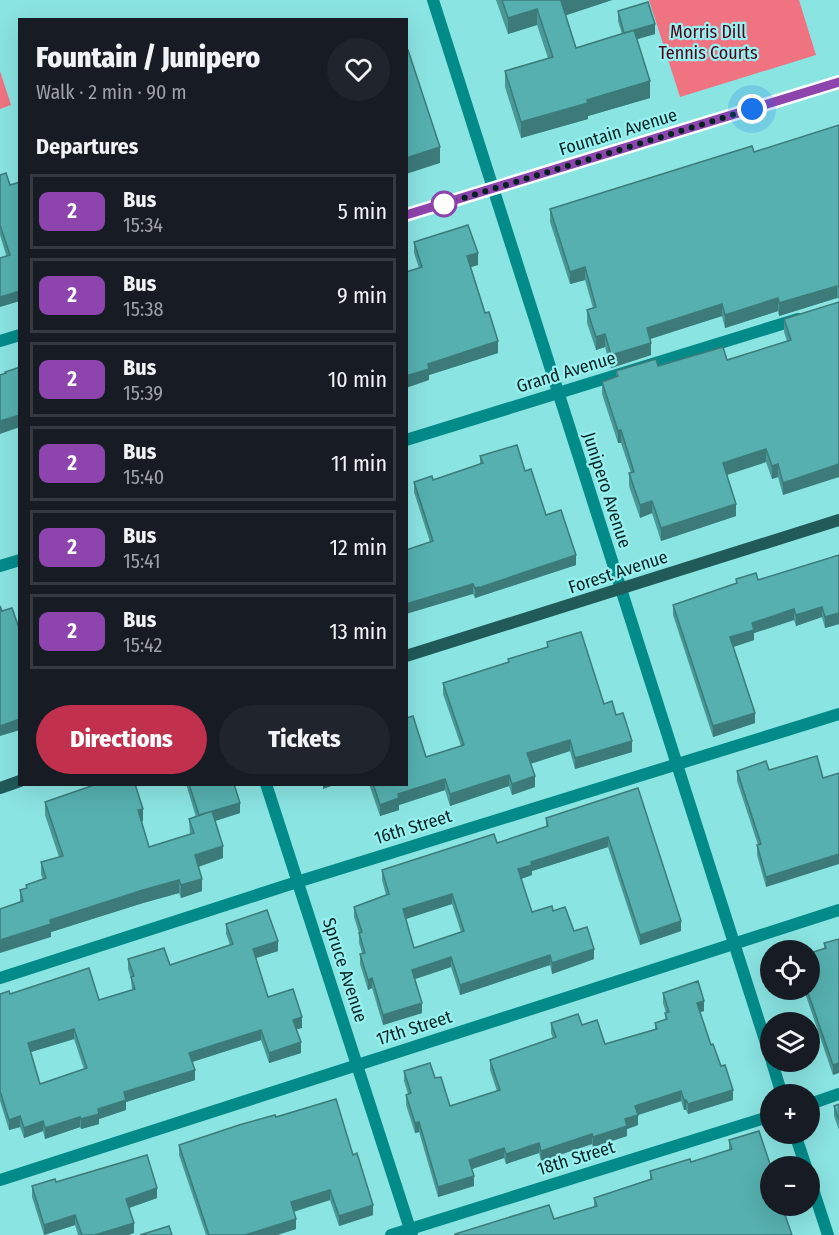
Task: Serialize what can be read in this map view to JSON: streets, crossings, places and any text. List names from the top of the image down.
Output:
{
  "streets": {
    "main road": ["Forest Avenue"],
    "street": [
      "Fountain Avenue",
      "Grand Avenue",
      "Junipero Avenue",
      "16th Street",
      "Spruce Avenue",
      "17th Street",
      "18th Street"
    ]
  },
  "crossings": [
    ["Fountain Avenue", "Junipero Avenue"],
    ["Grand Avenue", "Junipero Avenue"],
    ["Junipero Avenue", "Forest Avenue"],
    ["Junipero Avenue", "16th Street"],
    ["Junipero Avenue", "17th Street"],
    ["16th Street", "Spruce Avenue"],
    ["Spruce Avenue", "17th Street"],
    ["Spruce Avenue", "18th Street"]
  ],
  "parks": ["Morris Dill Tennis Courts"],
  "lines": ["bus line 2"],
  "page": {
    "heading": [
      ["Fountain / Junipero", "Walk · 2 min · 90 m"],
      "Departures"
    ],
    "list": [
      {
        "mark": "2",
        "name": "Bus",
        "note": "15:34",
        "value": "5 min"
      },
      {
        "mark": "2",
        "name": "Bus",
        "note": "15:38",
        "value": "9 min"
      },
      {
        "mark": "2",
        "name": "Bus",
        "note": "15:39",
        "value": "10 min"
      },
      {
        "mark": "2",
        "name": "Bus",
        "note": "15:40",
        "value": "11 min"
      },
      {
        "mark": "2",
        "name": "Bus",
        "note": "15:41",
        "value": "12 min"
      },
      {
        "mark": "2",
        "name": "Bus",
        "note": "15:42",
        "value": "13 min"
      }
    ],
    "buttons": ["Directions", "Tickets"],
    "map_buttons": ["+", "−"]
  }
}
